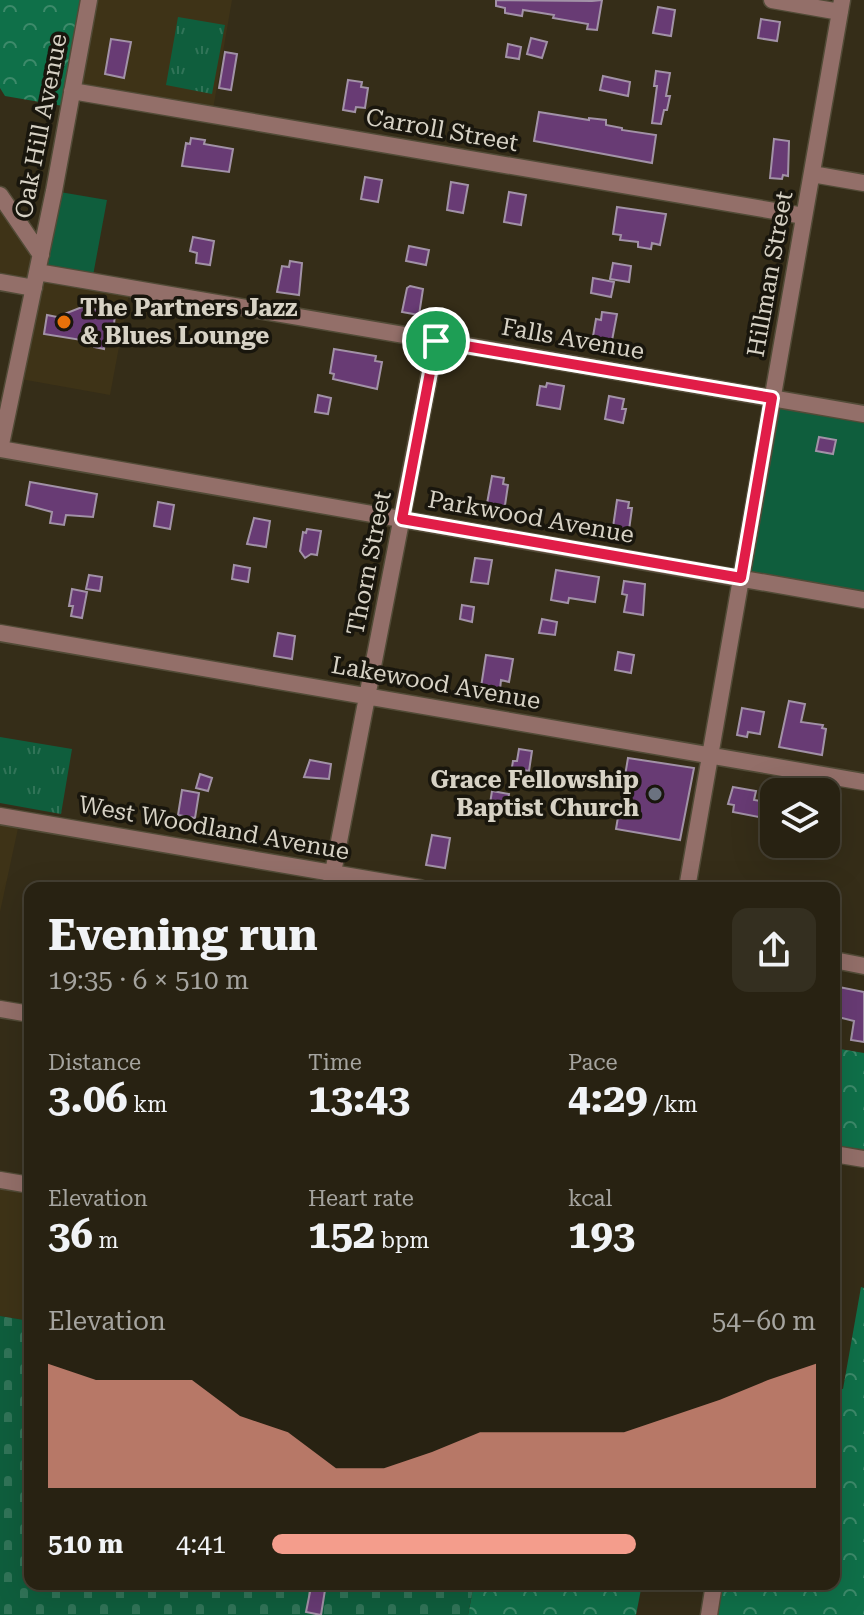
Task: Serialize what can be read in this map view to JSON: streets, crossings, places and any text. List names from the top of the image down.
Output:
{
  "streets": {
    "street": [
      "Oak Hill Avenue",
      "Carroll Street",
      "Hillman Street",
      "Falls Avenue",
      "Parkwood Avenue",
      "Thorn Street",
      "Lakewood Avenue",
      "West Woodland Avenue"
    ]
  },
  "crossings": [
    ["Oak Hill Avenue", "Carroll Street"],
    ["Oak Hill Avenue", "Falls Avenue"],
    ["Oak Hill Avenue", "Parkwood Avenue"],
    ["Carroll Street", "Hillman Street"],
    ["Hillman Street", "Falls Avenue"],
    ["Hillman Street", "Parkwood Avenue"],
    ["Hillman Street", "Lakewood Avenue"],
    ["Falls Avenue", "Thorn Street"],
    ["Parkwood Avenue", "Thorn Street"],
    ["Thorn Street", "Lakewood Avenue"],
    ["Thorn Street", "West Woodland Avenue"]
  ],
  "places": ["The Partners Jazz & Blues Lounge", "Grace Fellowship Baptist Church"],
  "page": {
    "heading": ["Evening run", "19:35 · 6 × 510 m"],
    "stats": [
      ["Distance", "3.06 km"],
      ["Time", "13:43"],
      ["Pace", "4:29 /km"],
      ["Elevation", "36 m"],
      ["Heart rate", "152 bpm"],
      ["kcal", "193"]
    ],
    "chart": ["Elevation", "54–60 m"],
    "list": [
      {
        "name": "510 m",
        "note": "4:41"
      }
    ]
  }
}
